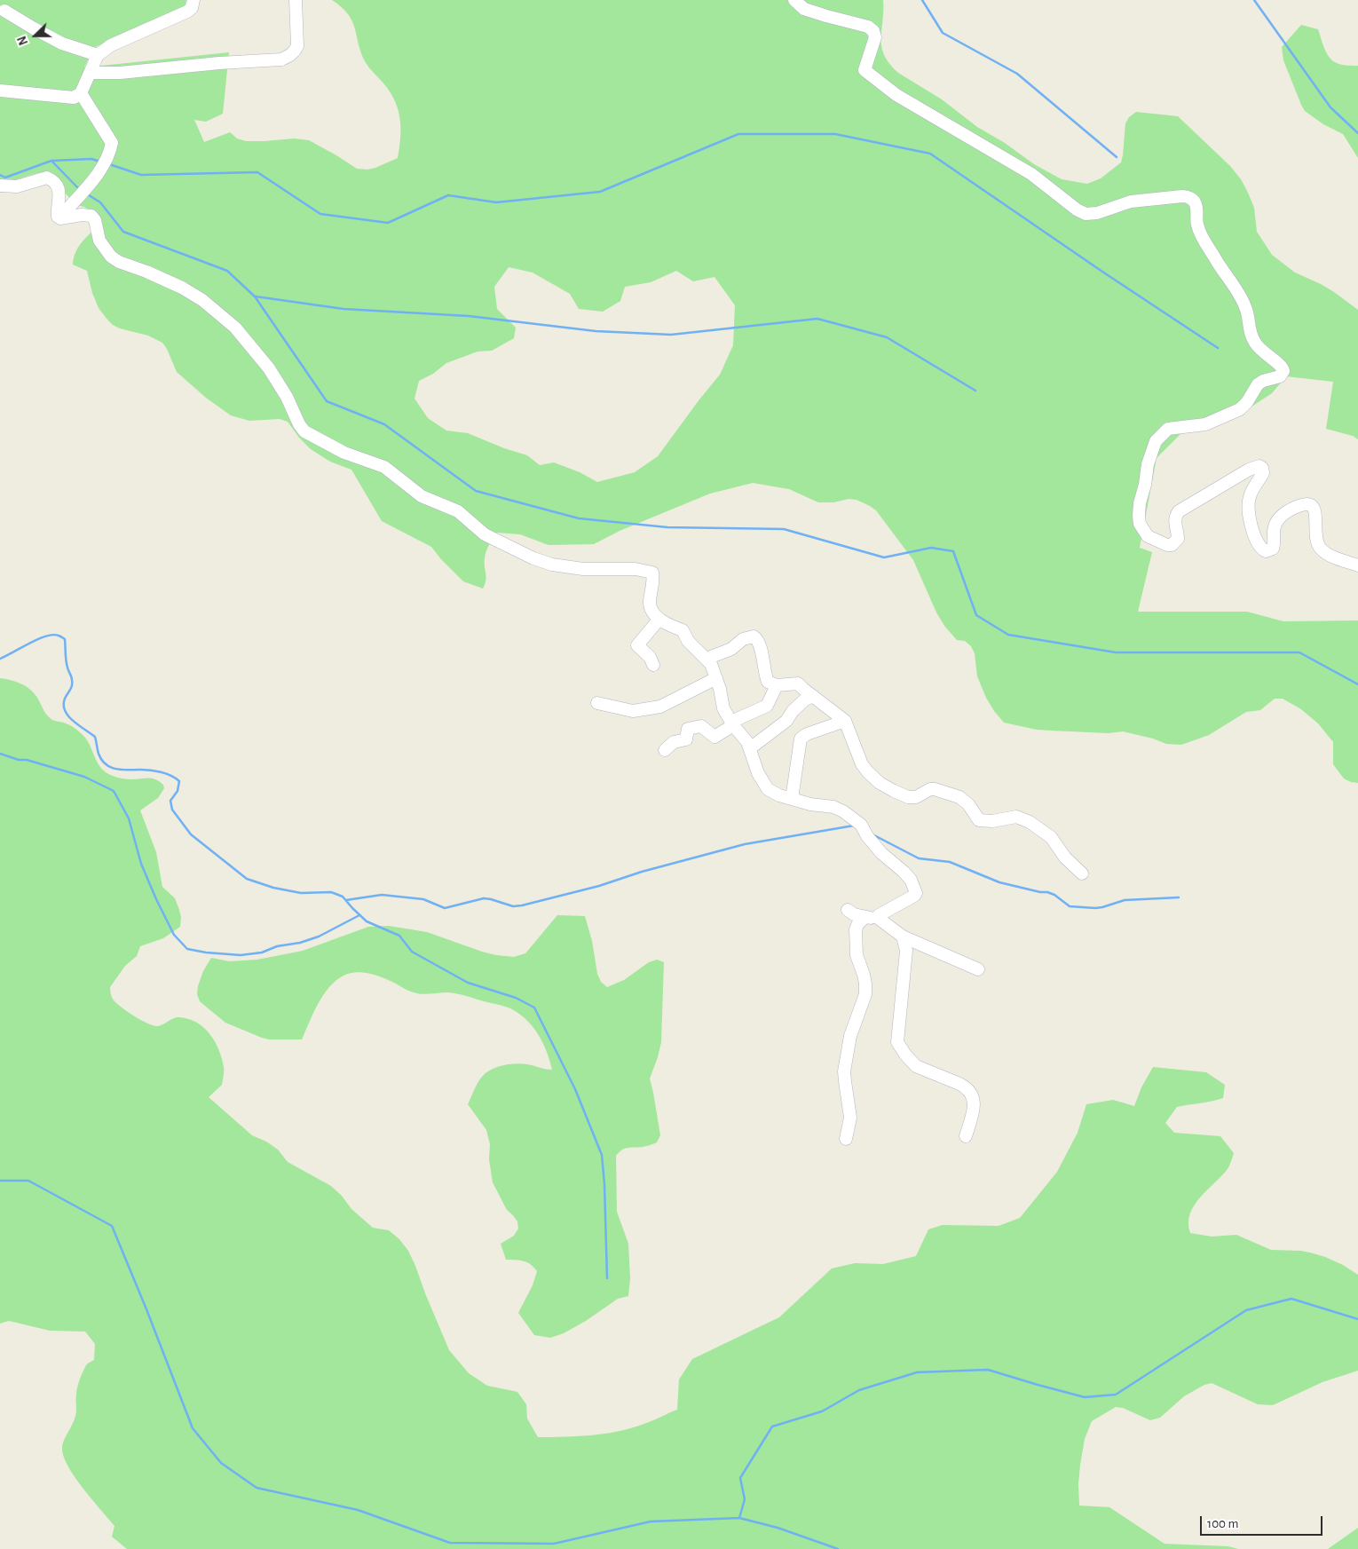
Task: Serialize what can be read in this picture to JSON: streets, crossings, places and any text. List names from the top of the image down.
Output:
{
  "scale_bar": "100 m",
  "north": "left"
}
